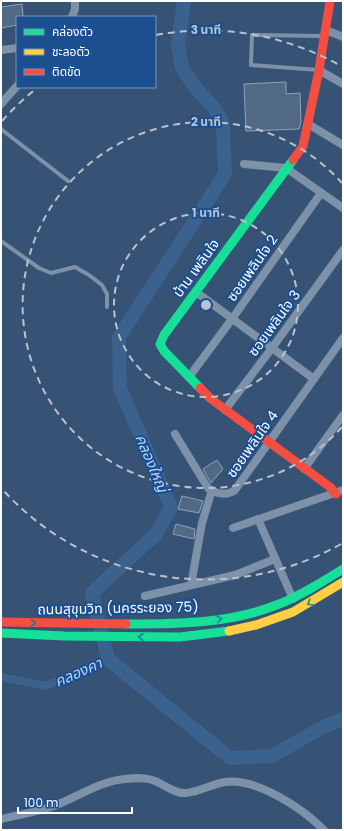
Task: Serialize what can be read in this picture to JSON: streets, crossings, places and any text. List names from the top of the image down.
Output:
{
  "streets": {
    "street": [
      "บ้าน เพลินใจ",
      "ซอยเพลินใจ 2",
      "ซอยเพลินใจ 3",
      "ซอยเพลินใจ 4",
      "ถนนสุขุมวิท (นครระยอง 75)"
    ]
  },
  "crossings": [
    ["บ้าน เพลินใจ", "ซอยเพลินใจ 2"]
  ],
  "water": ["คลองใหญ่", "คลองคา"],
  "legend": ["คล่องตัว", "ชะลอตัว", "ติดขัด"],
  "scale_bar": "100 m",
  "rings": ["3 นาที", "2 นาที", "1 นาที"]
}
